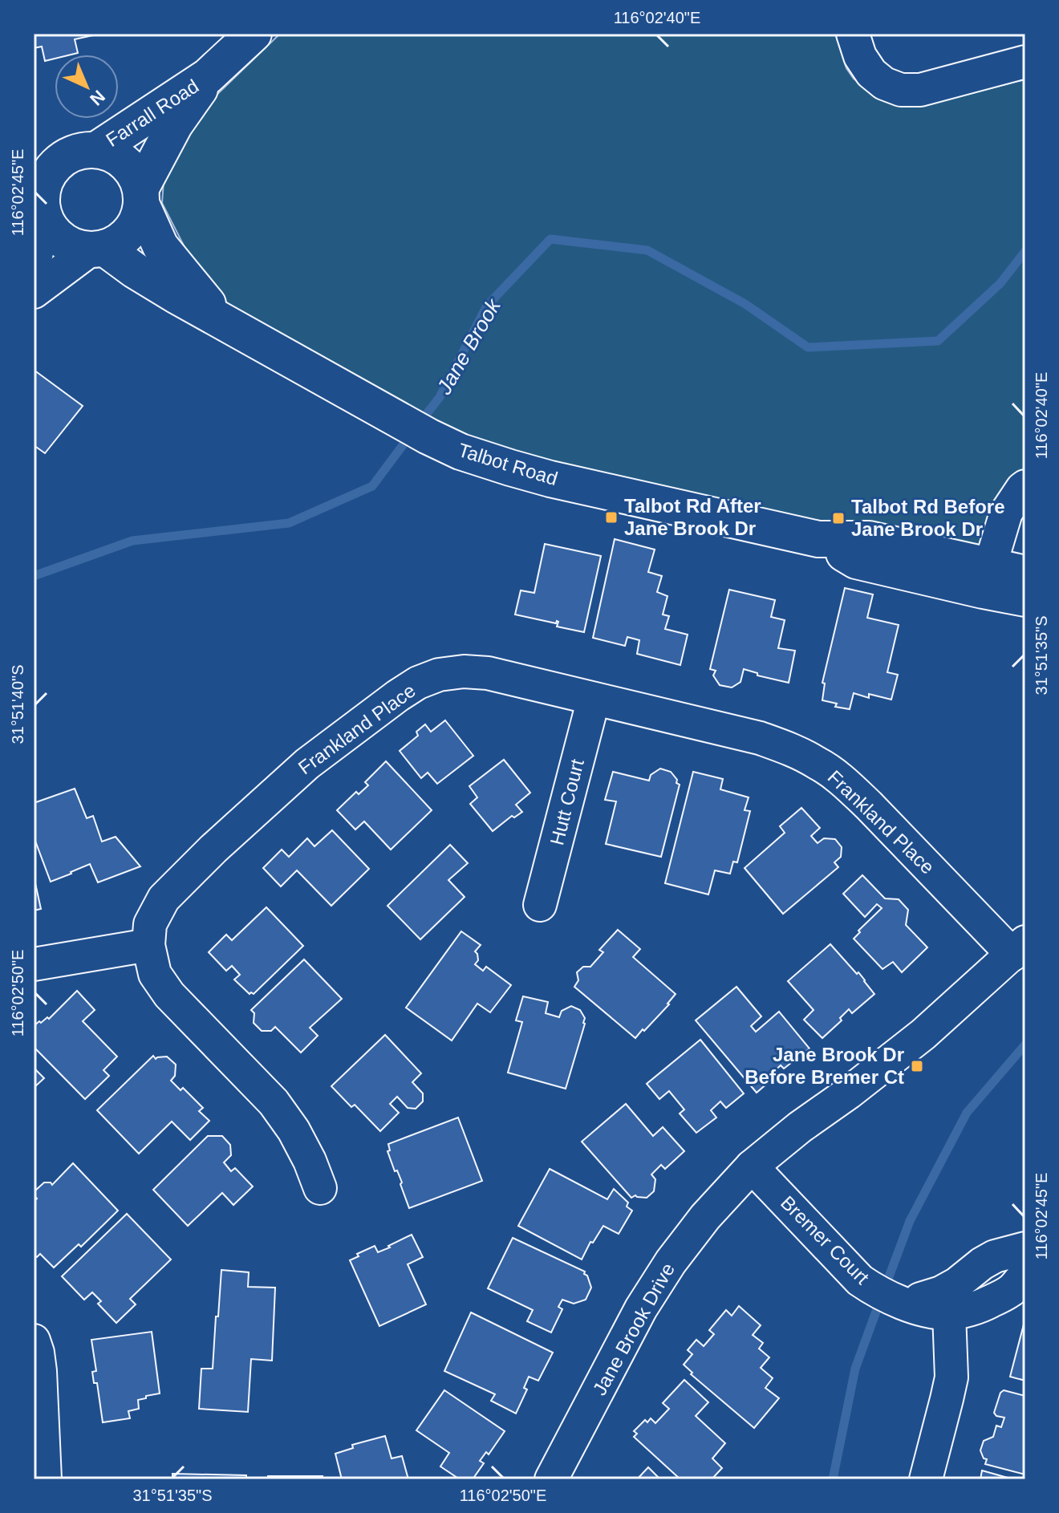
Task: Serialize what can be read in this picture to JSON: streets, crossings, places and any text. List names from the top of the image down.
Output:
{
  "streets": {
    "main road": ["Farrall Road", "Talbot Road"],
    "street": [
      "Frankland Place",
      "Hutt Court",
      "Bremer Court",
      "Jane Brook Drive"
    ]
  },
  "crossings": [
    ["Farrall Road", "Talbot Road"],
    ["Frankland Place", "Hutt Court"],
    ["Frankland Place", "Jane Brook Drive"],
    ["Bremer Court", "Jane Brook Drive"]
  ],
  "water": ["Jane Brook"],
  "places": {
    "transit": ["Talbot Rd After Jane Brook Dr", "Talbot Rd Before Jane Brook Dr", "Jane Brook Dr Before Bremer Ct"]
  },
  "north": "bottom right",
  "coordinates": [
    "116°02'40\"E",
    "116°02'45\"E",
    "31°51'35\"S",
    "31°51'40\"S",
    "116°02'50\"E"
  ]
}
